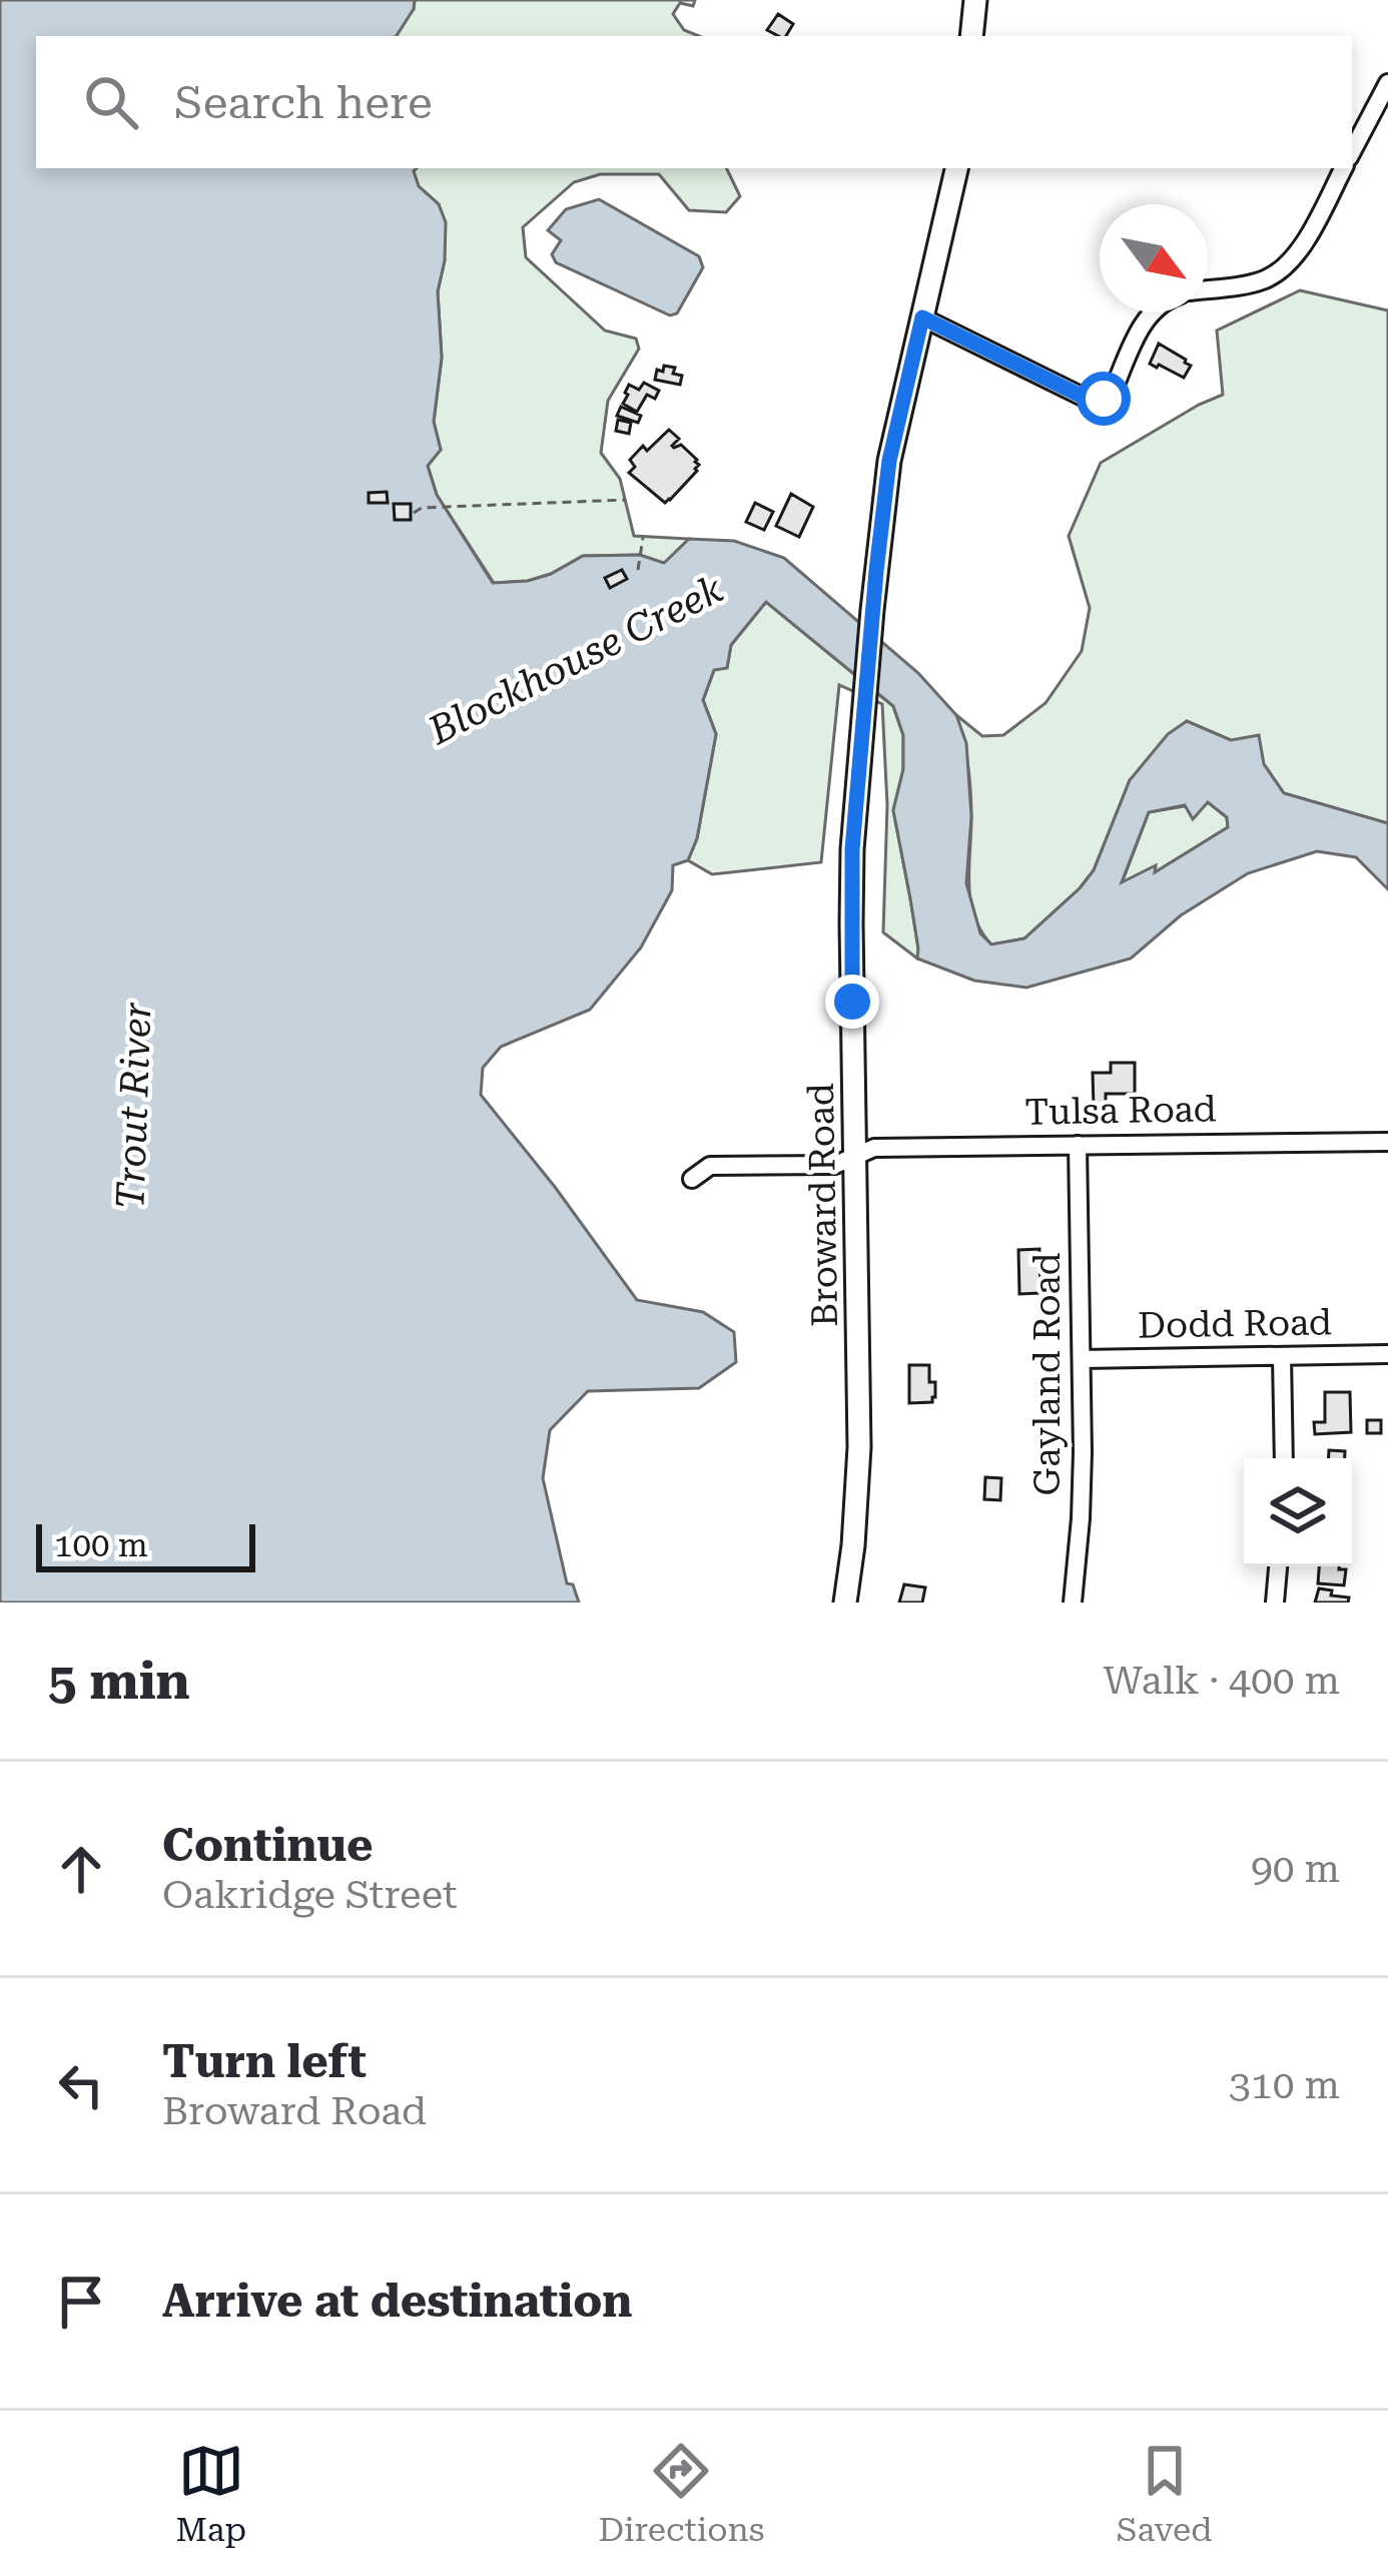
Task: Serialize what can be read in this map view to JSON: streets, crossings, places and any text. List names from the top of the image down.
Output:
{
  "streets": {
    "main road": ["Broward Road"],
    "street": ["Tulsa Road", "Dodd Road", "Gayland Road"]
  },
  "crossings": [
    ["Tulsa Road", "Broward Road"],
    ["Tulsa Road", "Gayland Road"],
    ["Dodd Road", "Gayland Road"]
  ],
  "water": ["Blockhouse Creek", "Trout River"],
  "scale_bar": "100 m",
  "north": "bottom right",
  "page": {
    "search": "Search here",
    "scale": "100 m",
    "heading": ["5 min", "Walk · 400 m"],
    "list": [
      ["Continue", "Oakridge Street", "90 m"],
      ["Turn left", "Broward Road", "310 m"],
      "Arrive at destination"
    ],
    "nav": ["Map", "Directions", "Saved"]
  }
}
